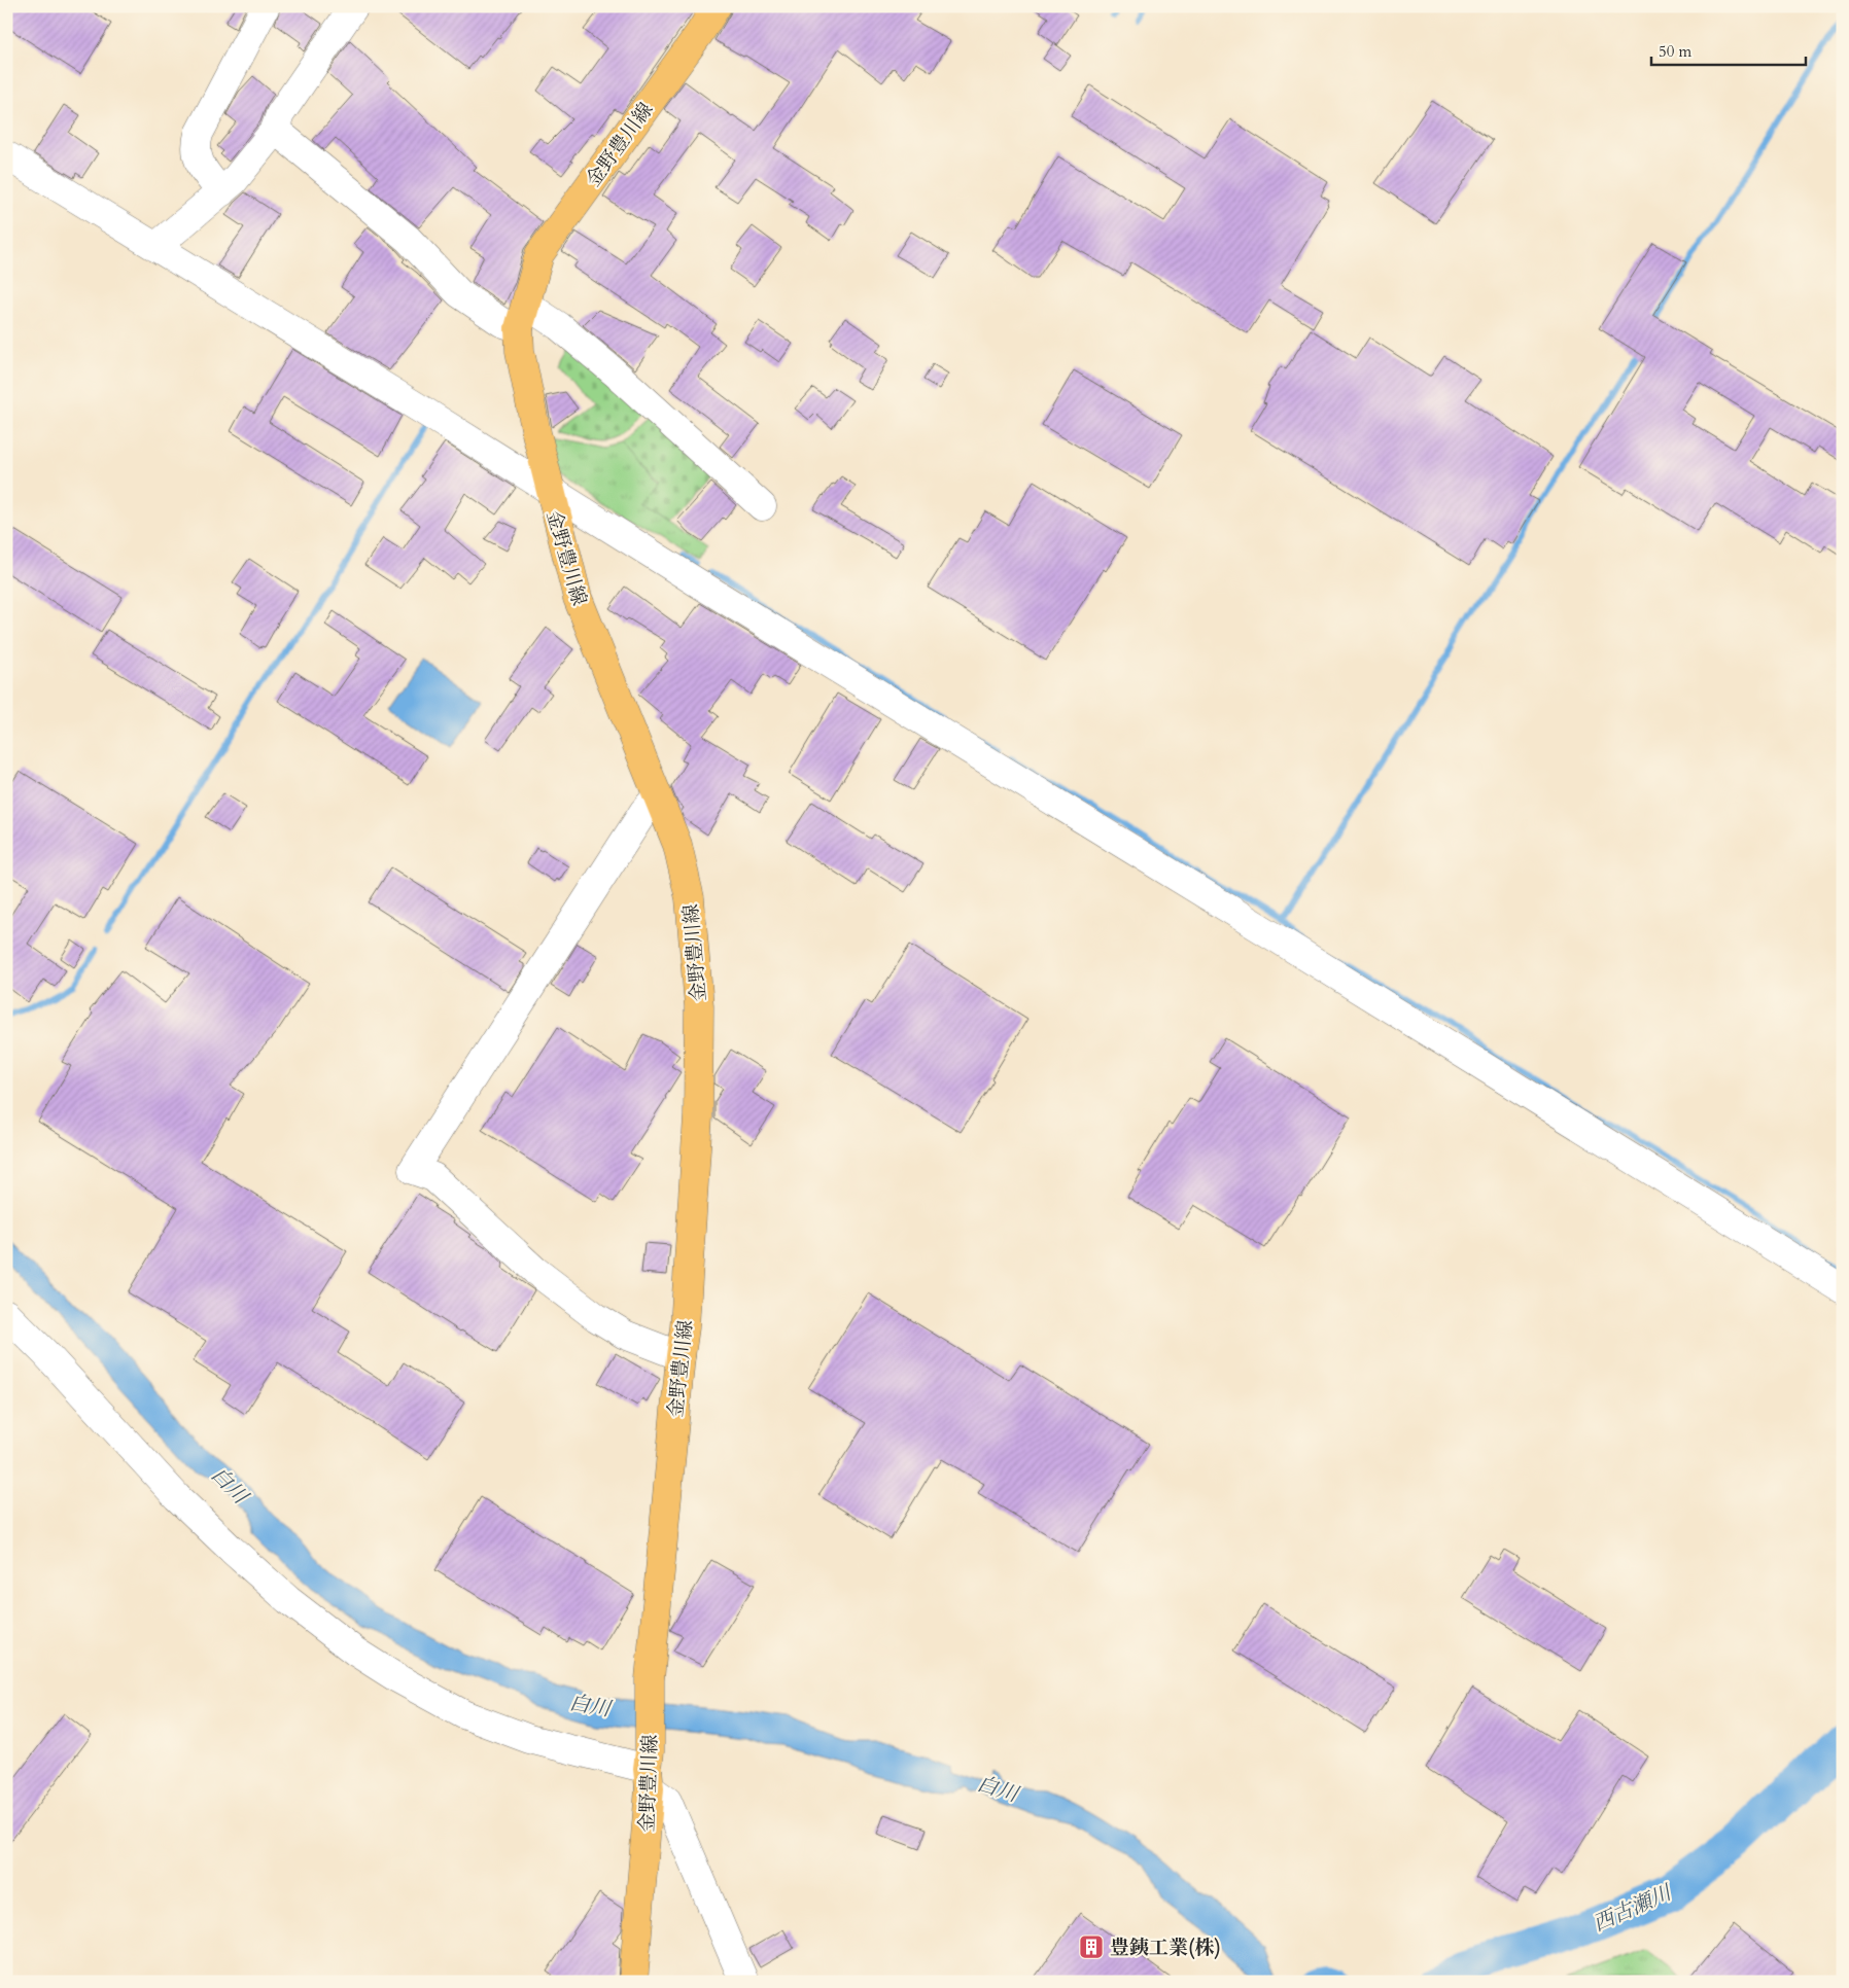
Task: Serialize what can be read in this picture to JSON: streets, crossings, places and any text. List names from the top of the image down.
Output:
{
  "streets": {
    "main road": ["金野豊川線"]
  },
  "water": ["白川", "西古瀬川"],
  "places": {
    "building": ["豊銕工業(株)"]
  },
  "scale_bar": "50 m"
}
